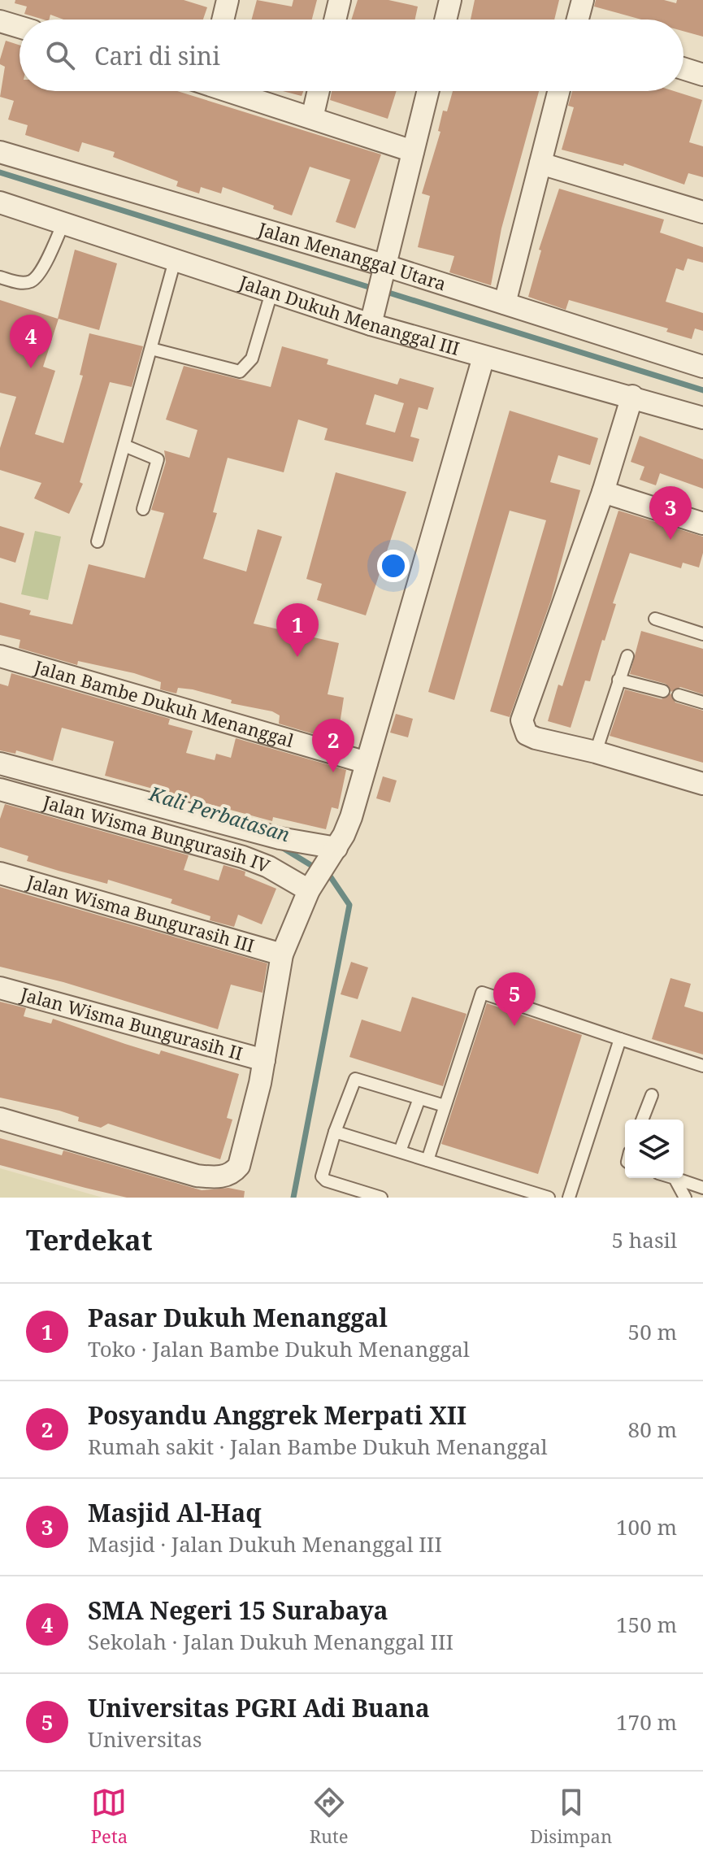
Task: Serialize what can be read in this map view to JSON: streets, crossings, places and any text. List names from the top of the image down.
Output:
{
  "streets": {
    "street": [
      "Jalan Menanggal Utara",
      "Jalan Dukuh Menanggal III",
      "Jalan Bambe Dukuh Menanggal",
      "Jalan Wisma Bungurasih IV",
      "Jalan Wisma Bungurasih III",
      "Jalan Wisma Bungurasih II"
    ]
  },
  "water": ["Kali Perbatasan"],
  "page": {
    "search": "Cari di sini",
    "pins": [
      "4",
      "3",
      "1",
      "2",
      "5"
    ],
    "heading": ["Terdekat", "5 hasil"],
    "list": [
      {
        "mark": "1",
        "name": "Pasar Dukuh Menanggal",
        "note": "Toko · Jalan Bambe Dukuh Menanggal",
        "value": "50 m"
      },
      {
        "mark": "2",
        "name": "Posyandu Anggrek Merpati XII",
        "note": "Rumah sakit · Jalan Bambe Dukuh Menanggal",
        "value": "80 m"
      },
      {
        "mark": "3",
        "name": "Masjid Al-Haq",
        "note": "Masjid · Jalan Dukuh Menanggal III",
        "value": "100 m"
      },
      {
        "mark": "4",
        "name": "SMA Negeri 15 Surabaya",
        "note": "Sekolah · Jalan Dukuh Menanggal III",
        "value": "150 m"
      },
      {
        "mark": "5",
        "name": "Universitas PGRI Adi Buana",
        "note": "Universitas",
        "value": "170 m"
      }
    ],
    "nav": ["Peta", "Rute", "Disimpan"]
  }
}
